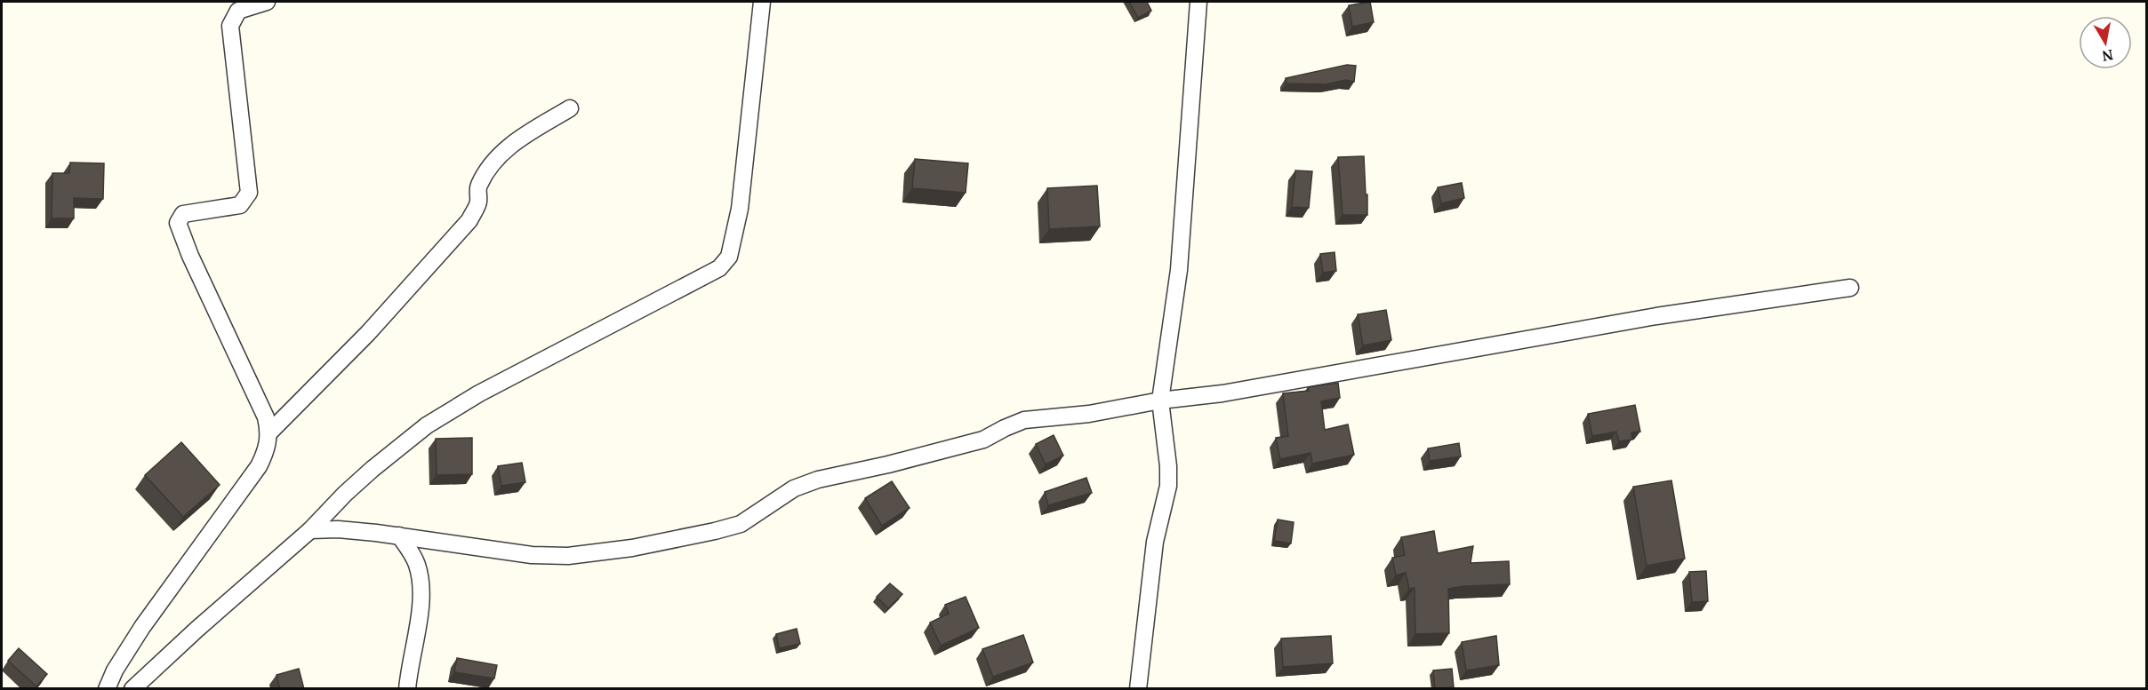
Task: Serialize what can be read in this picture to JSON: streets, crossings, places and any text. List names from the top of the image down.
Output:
{
  "north": "bottom"
}
